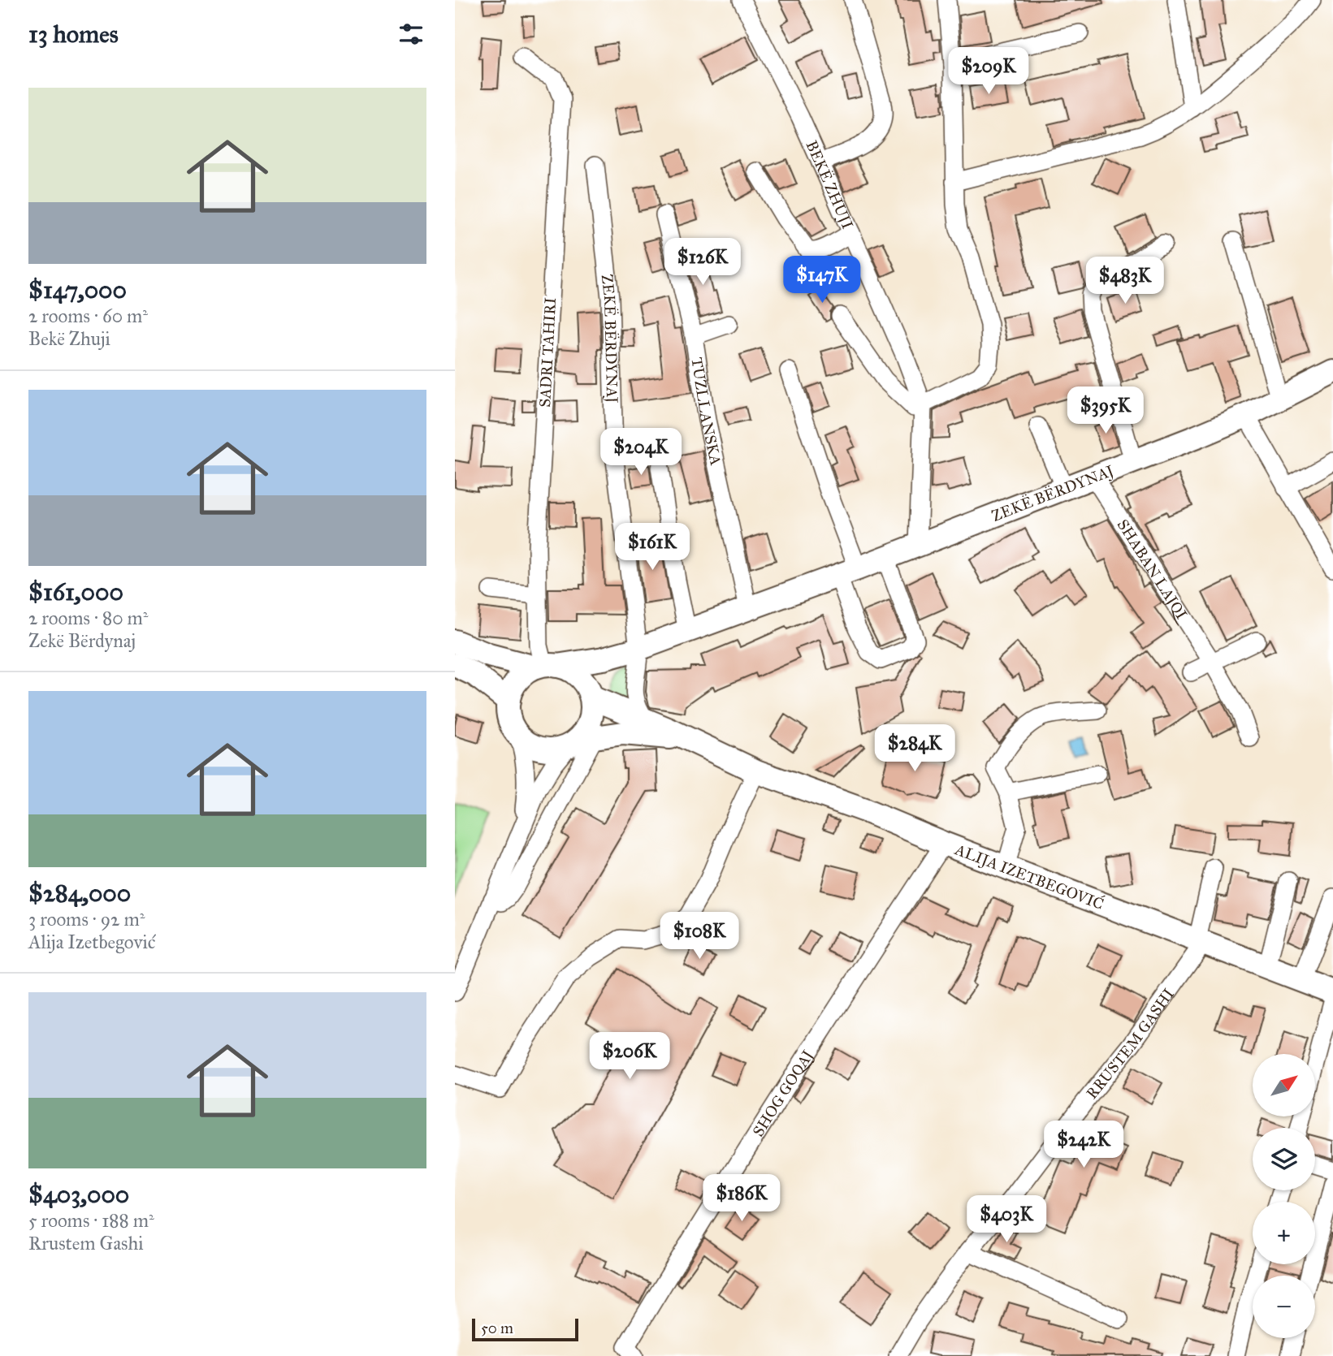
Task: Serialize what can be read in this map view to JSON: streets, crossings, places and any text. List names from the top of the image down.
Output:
{
  "streets": {
    "main road": ["ZEKË BËRDYNAJ", "ALIJA IZETBEGOVIĆ"],
    "street": [
      "BEKË ZHUJI",
      "SADRI TAHIRI",
      "TUZLLANSKA",
      "SHABAN LAJQI",
      "RRUSTEM GASHI",
      "SHOG GOQAJ"
    ]
  },
  "crossings": [
    ["BEKË ZHUJI", "ZEKË BËRDYNAJ"],
    ["ZEKË BËRDYNAJ", "SADRI TAHIRI"],
    ["ZEKË BËRDYNAJ", "TUZLLANSKA"],
    ["ZEKË BËRDYNAJ", "SHABAN LAJQI"],
    ["ZEKË BËRDYNAJ", "ALIJA IZETBEGOVIĆ"],
    ["SADRI TAHIRI", "ALIJA IZETBEGOVIĆ"],
    ["ALIJA IZETBEGOVIĆ", "RRUSTEM GASHI"],
    ["ALIJA IZETBEGOVIĆ", "SHOG GOQAJ"]
  ],
  "scale_bar": "50 m",
  "north": "top right",
  "page": {
    "heading": "13 homes",
    "price": [
      "$209K",
      "$126K",
      "$147K",
      "$483K",
      "$395K",
      "$204K",
      "$161K",
      "$284K",
      "$108K",
      "$206K",
      "$242K",
      "$186K",
      "$403K"
    ],
    "list": [
      {
        "name": "$147,000",
        "note": "2 rooms · 60 m² · Bekë Zhuji"
      },
      {
        "name": "$161,000",
        "note": "2 rooms · 80 m² · Zekë Bërdynaj"
      },
      {
        "name": "$284,000",
        "note": "3 rooms · 92 m² · Alija Izetbegović"
      },
      {
        "name": "$403,000",
        "note": "5 rooms · 188 m² · Rrustem Gashi"
      }
    ],
    "map_buttons": ["+", "−"],
    "scale": "50 m"
  }
}
